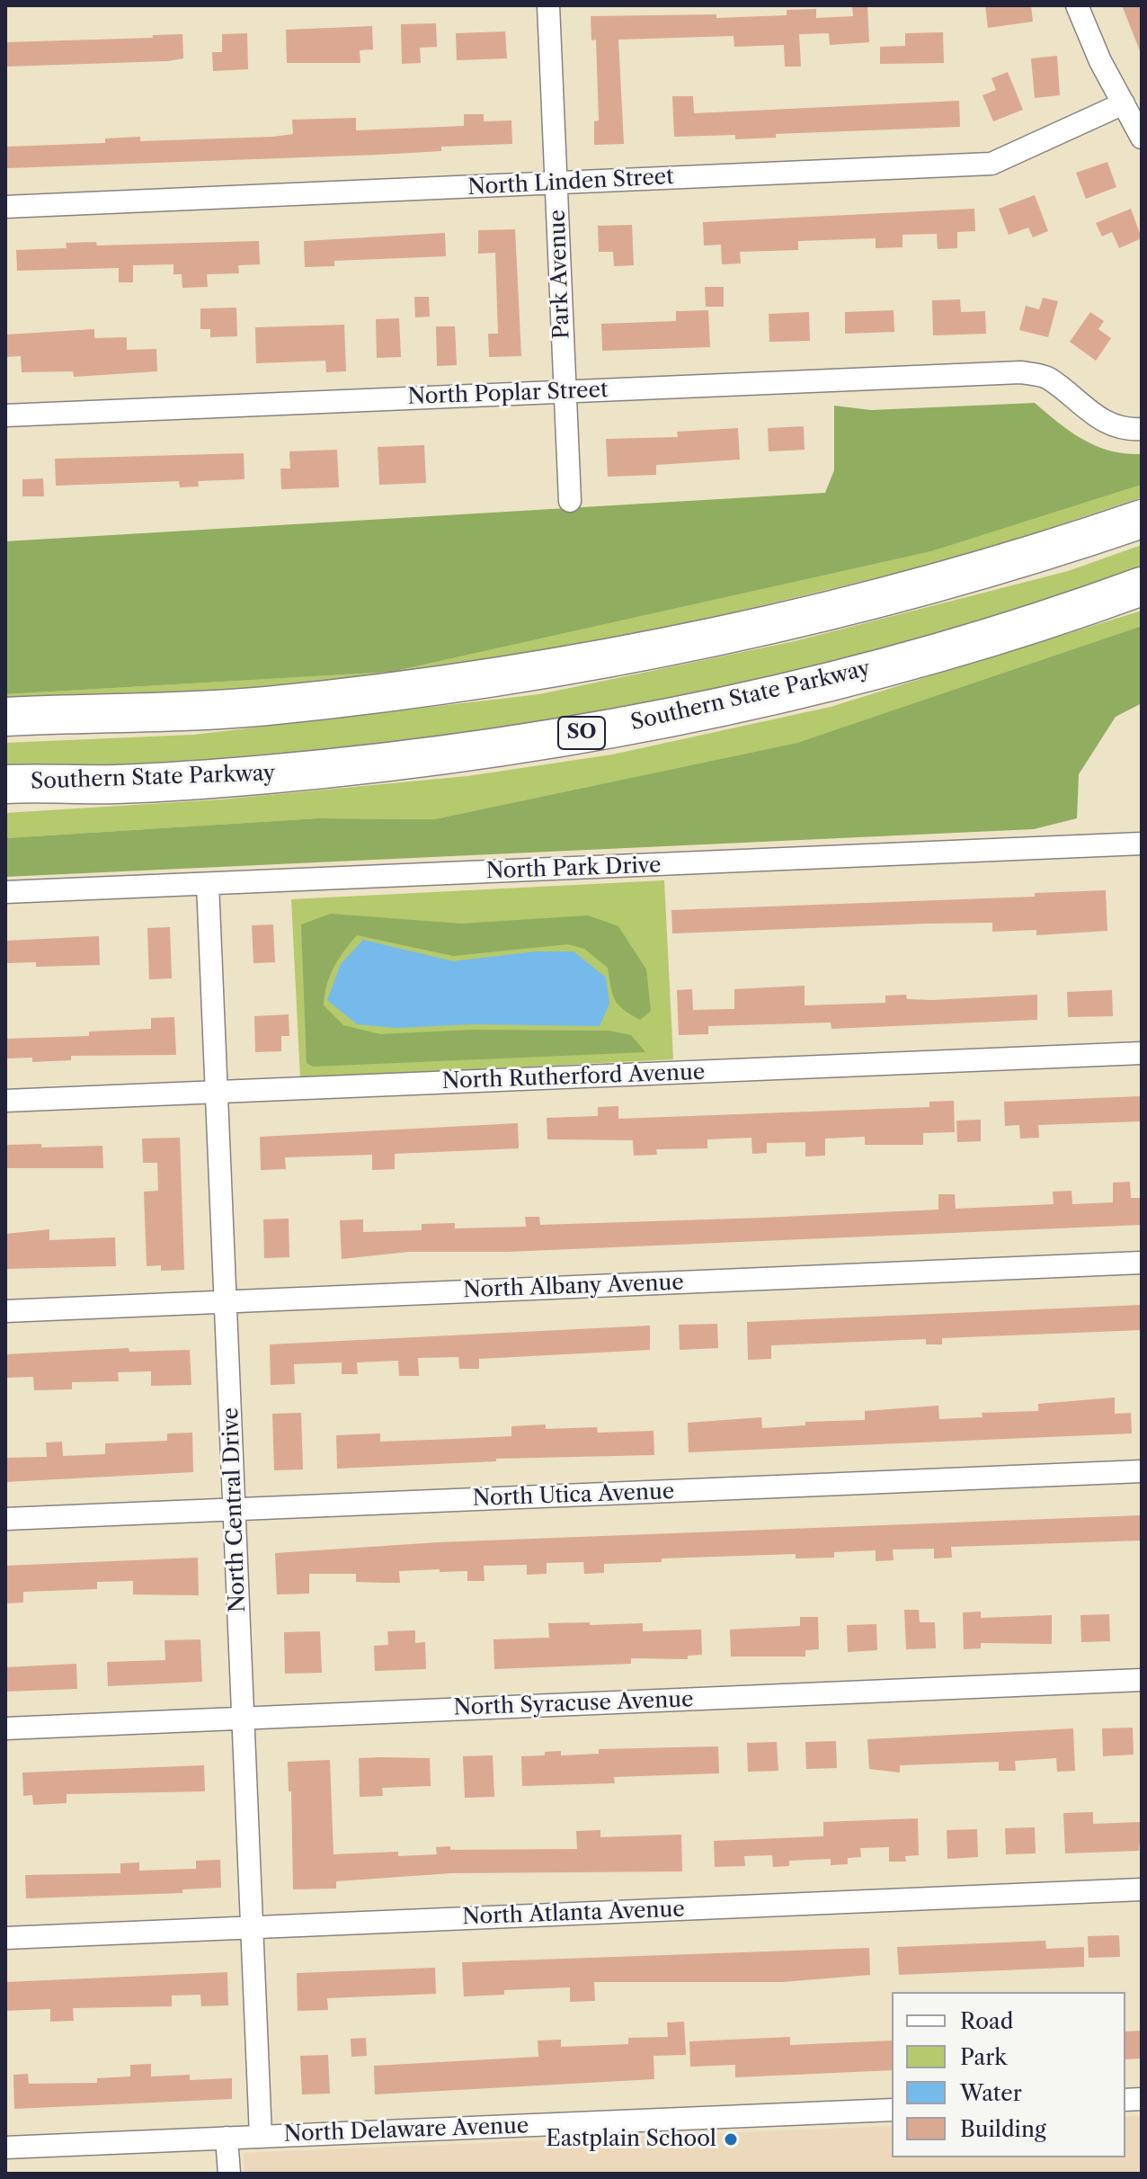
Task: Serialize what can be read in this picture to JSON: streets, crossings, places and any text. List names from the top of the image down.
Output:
{
  "streets": {
    "highway": ["Southern State Parkway", "SO"],
    "street": [
      "North Linden Street",
      "Park Avenue",
      "North Poplar Street",
      "North Park Drive",
      "North Rutherford Avenue",
      "North Albany Avenue",
      "North Utica Avenue",
      "North Central Drive",
      "North Syracuse Avenue",
      "North Atlanta Avenue",
      "North Delaware Avenue"
    ]
  },
  "crossings": [
    ["North Linden Street", "Park Avenue"],
    ["Park Avenue", "North Poplar Street"],
    ["North Park Drive", "North Central Drive"],
    ["North Rutherford Avenue", "North Central Drive"],
    ["North Albany Avenue", "North Central Drive"],
    ["North Utica Avenue", "North Central Drive"],
    ["North Central Drive", "North Syracuse Avenue"],
    ["North Central Drive", "North Atlanta Avenue"],
    ["North Central Drive", "North Delaware Avenue"]
  ],
  "places": ["Eastplain School"],
  "legend": [
    "Road",
    "Park",
    "Water",
    "Building"
  ]
}
